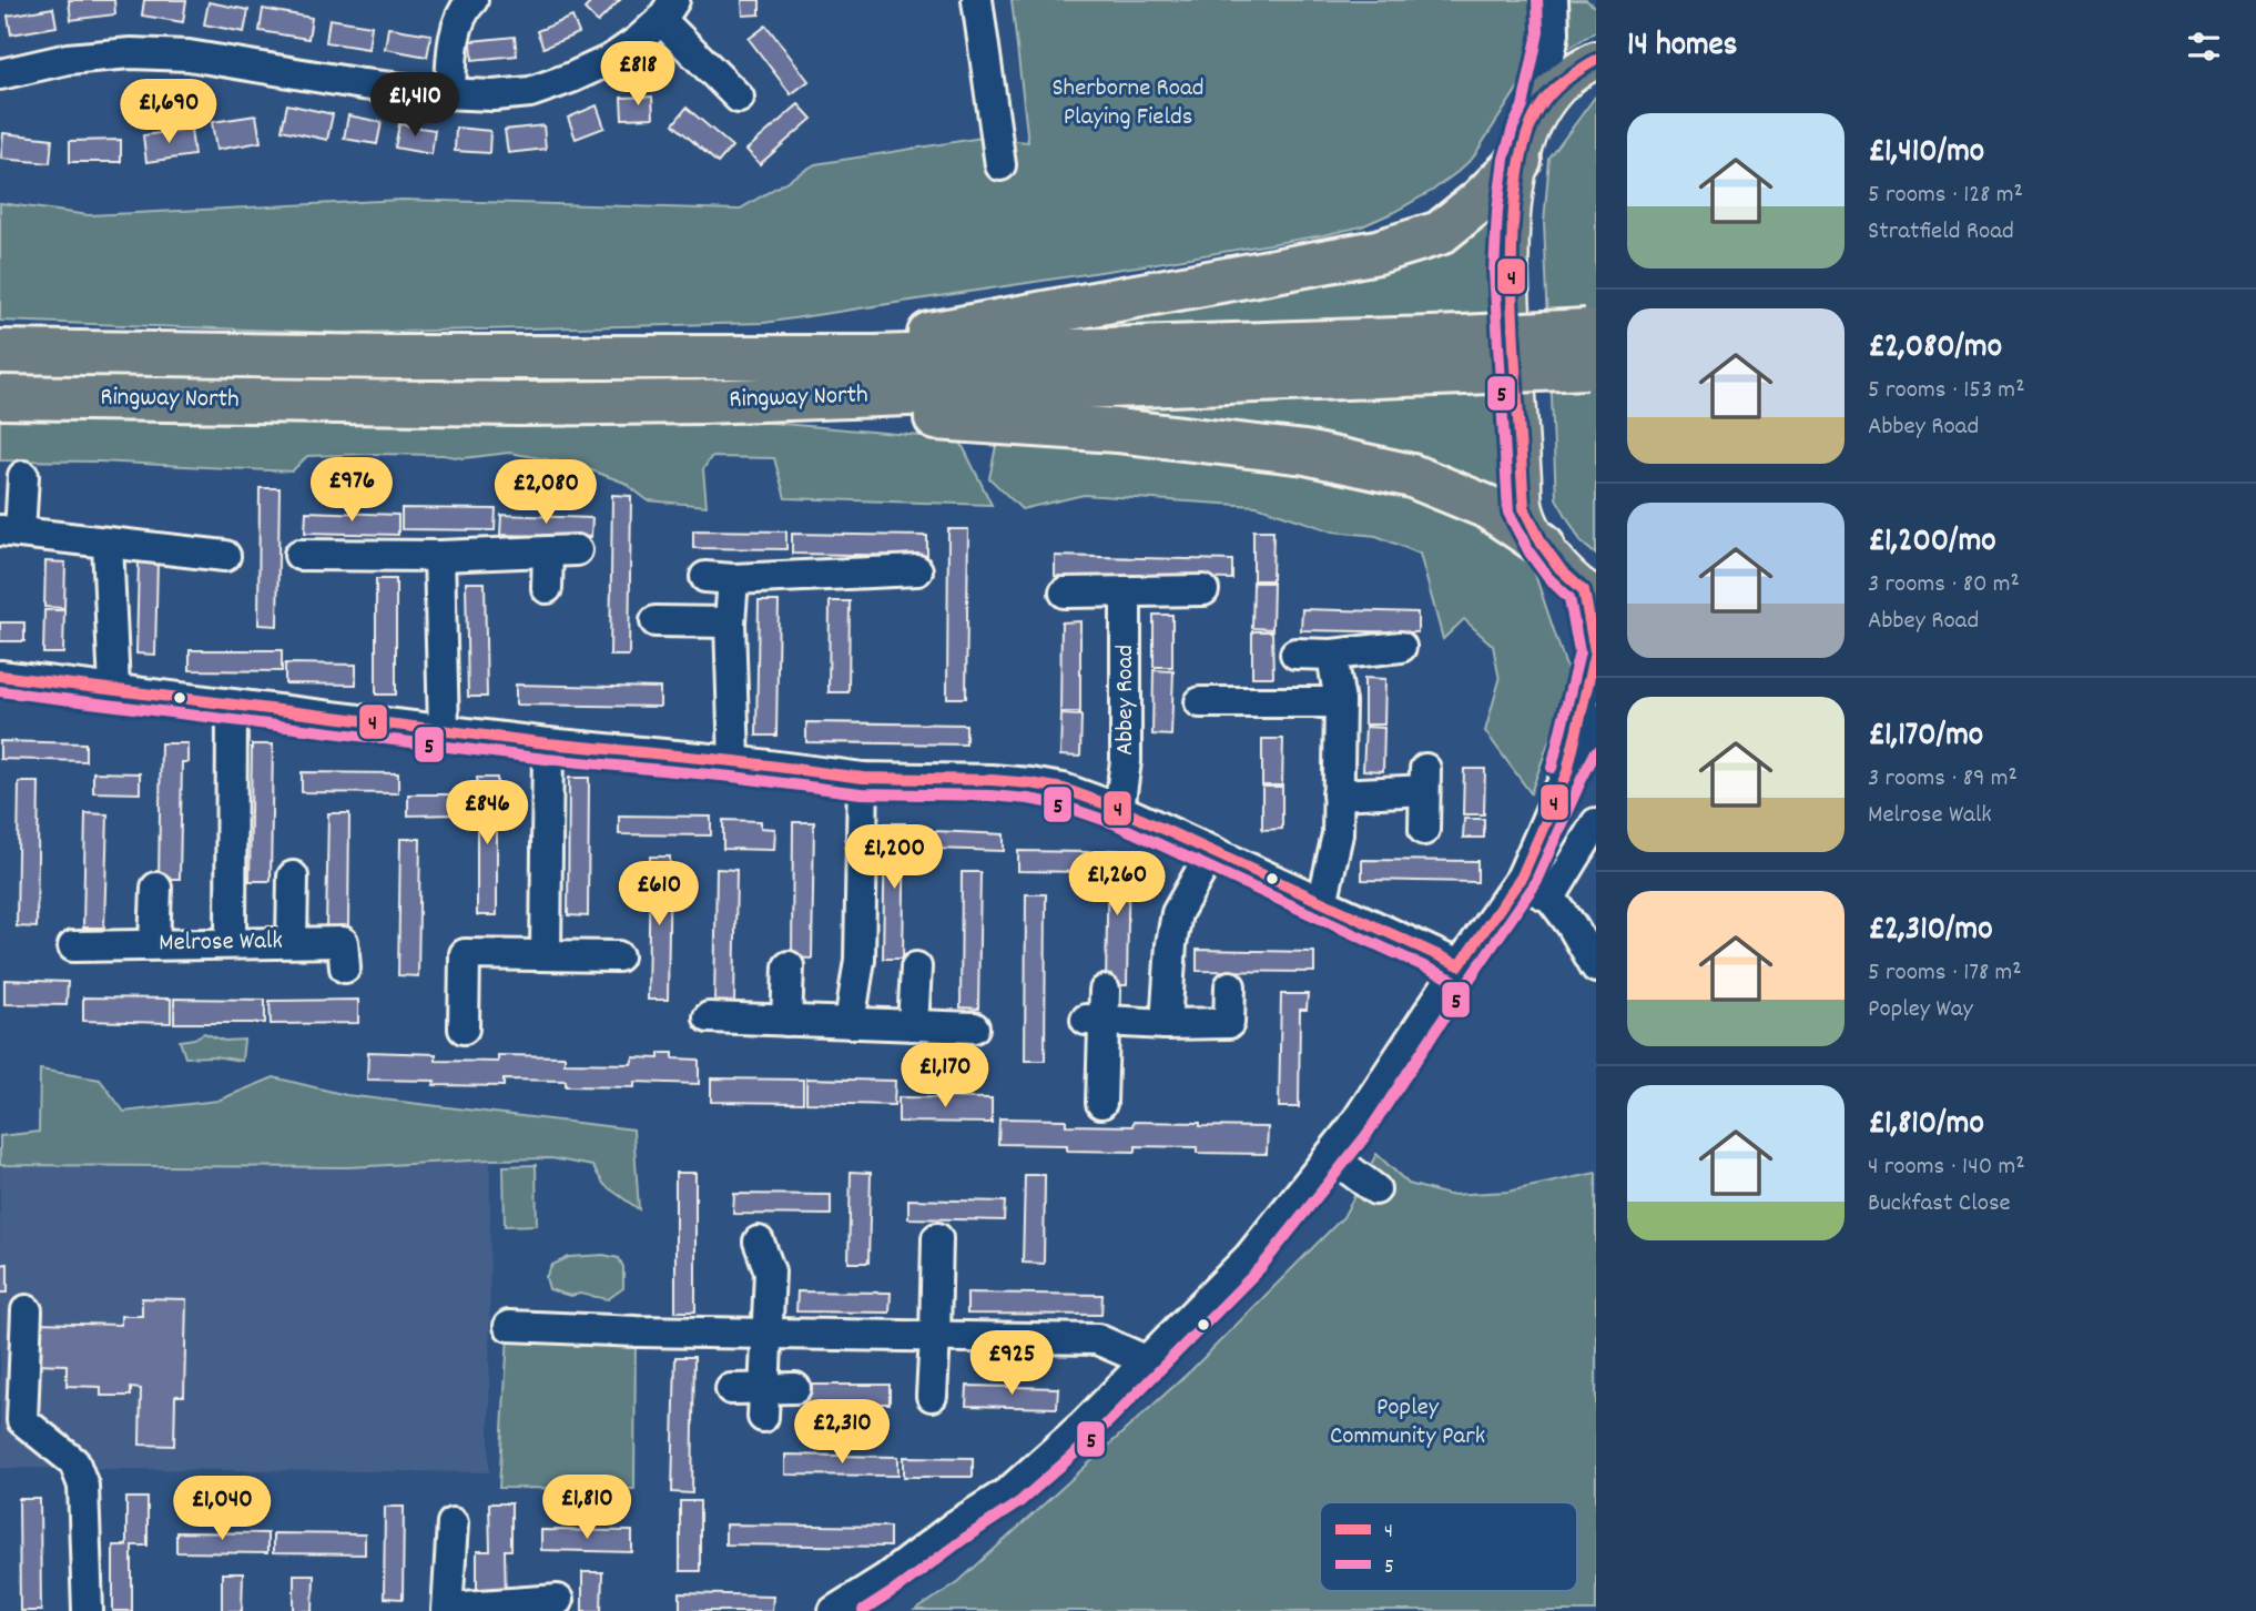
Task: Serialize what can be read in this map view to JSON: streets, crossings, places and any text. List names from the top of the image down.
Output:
{
  "streets": {
    "highway": ["Ringway North"],
    "street": ["Abbey Road", "Melrose Walk"]
  },
  "parks": ["Sherborne Road Playing Fields", "Popley Community Park"],
  "lines": ["transit line 5", "transit line 4"],
  "legend": ["4", "5"],
  "page": {
    "heading": "14 homes",
    "price": [
      "£818",
      "£1,410",
      "£1,690",
      "£976",
      "£2,080",
      "£846",
      "£1,200",
      "£1,260",
      "£610",
      "£1,170",
      "£925",
      "£2,310",
      "£1,810",
      "£1,040"
    ],
    "list": [
      {
        "name": "£1,410/mo",
        "note": "5 rooms · 128 m² · Stratfield Road"
      },
      {
        "name": "£2,080/mo",
        "note": "5 rooms · 153 m² · Abbey Road"
      },
      {
        "name": "£1,200/mo",
        "note": "3 rooms · 80 m² · Abbey Road"
      },
      {
        "name": "£1,170/mo",
        "note": "3 rooms · 89 m² · Melrose Walk"
      },
      {
        "name": "£2,310/mo",
        "note": "5 rooms · 178 m² · Popley Way"
      },
      {
        "name": "£1,810/mo",
        "note": "4 rooms · 140 m² · Buckfast Close"
      }
    ]
  }
}
